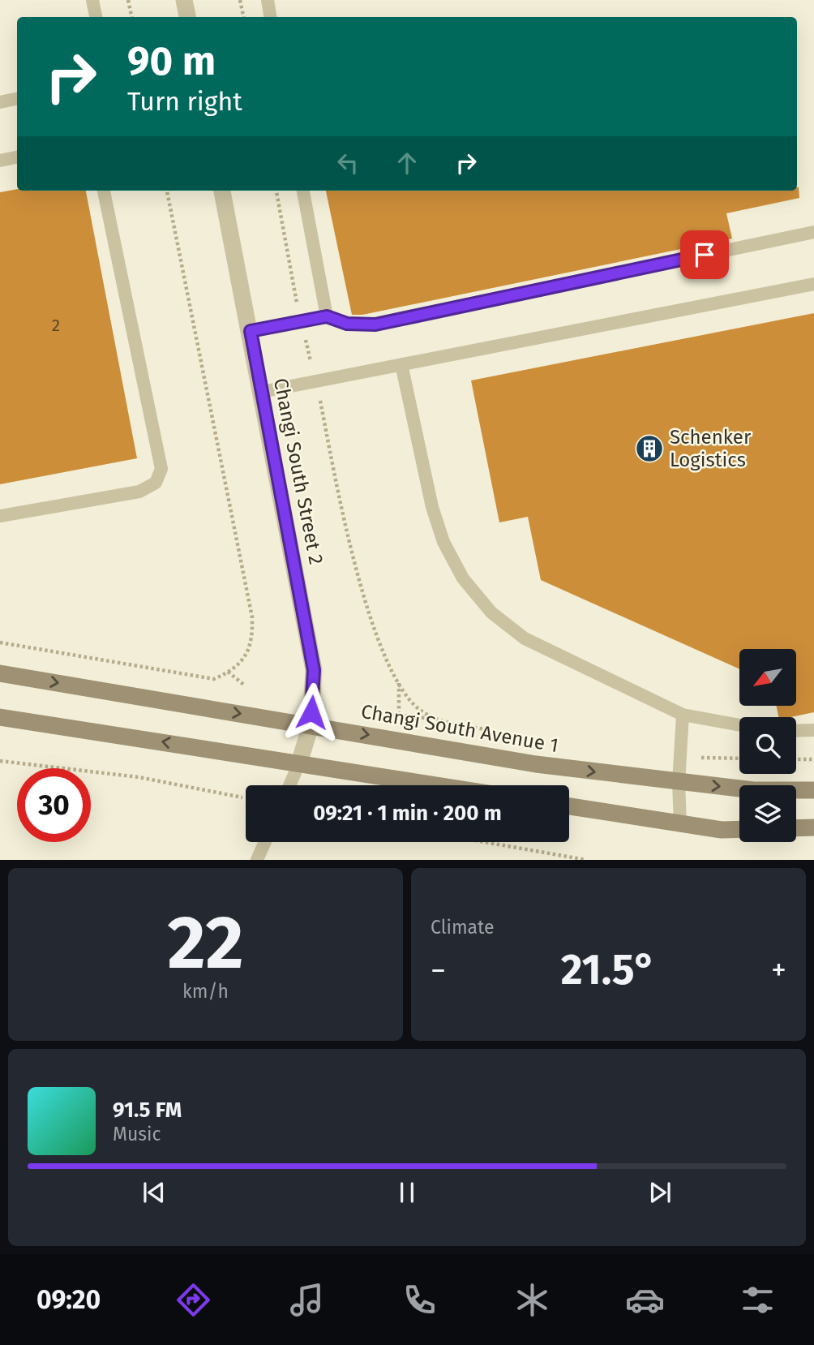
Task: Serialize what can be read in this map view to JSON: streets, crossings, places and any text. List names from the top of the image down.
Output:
{
  "streets": {
    "street": ["Changi South Street 2", "Changi South Avenue 1"]
  },
  "crossings": [
    ["Changi South Street 2", "Changi South Avenue 1"]
  ],
  "places": {
    "building": ["Schenker Logistics"]
  },
  "house_numbers": ["2"],
  "north": "bottom left",
  "page": {
    "turn": ["90 m", "Turn right"],
    "limit": "30",
    "trip": "09:21 · 1 min · 200 m",
    "tile": [
      ["22", "km/h"],
      "Climate"
    ],
    "heat": ["−", "21.5°", "+"],
    "song": ["91.5 FM", "Music"],
    "tabs": "09:20"
  }
}
